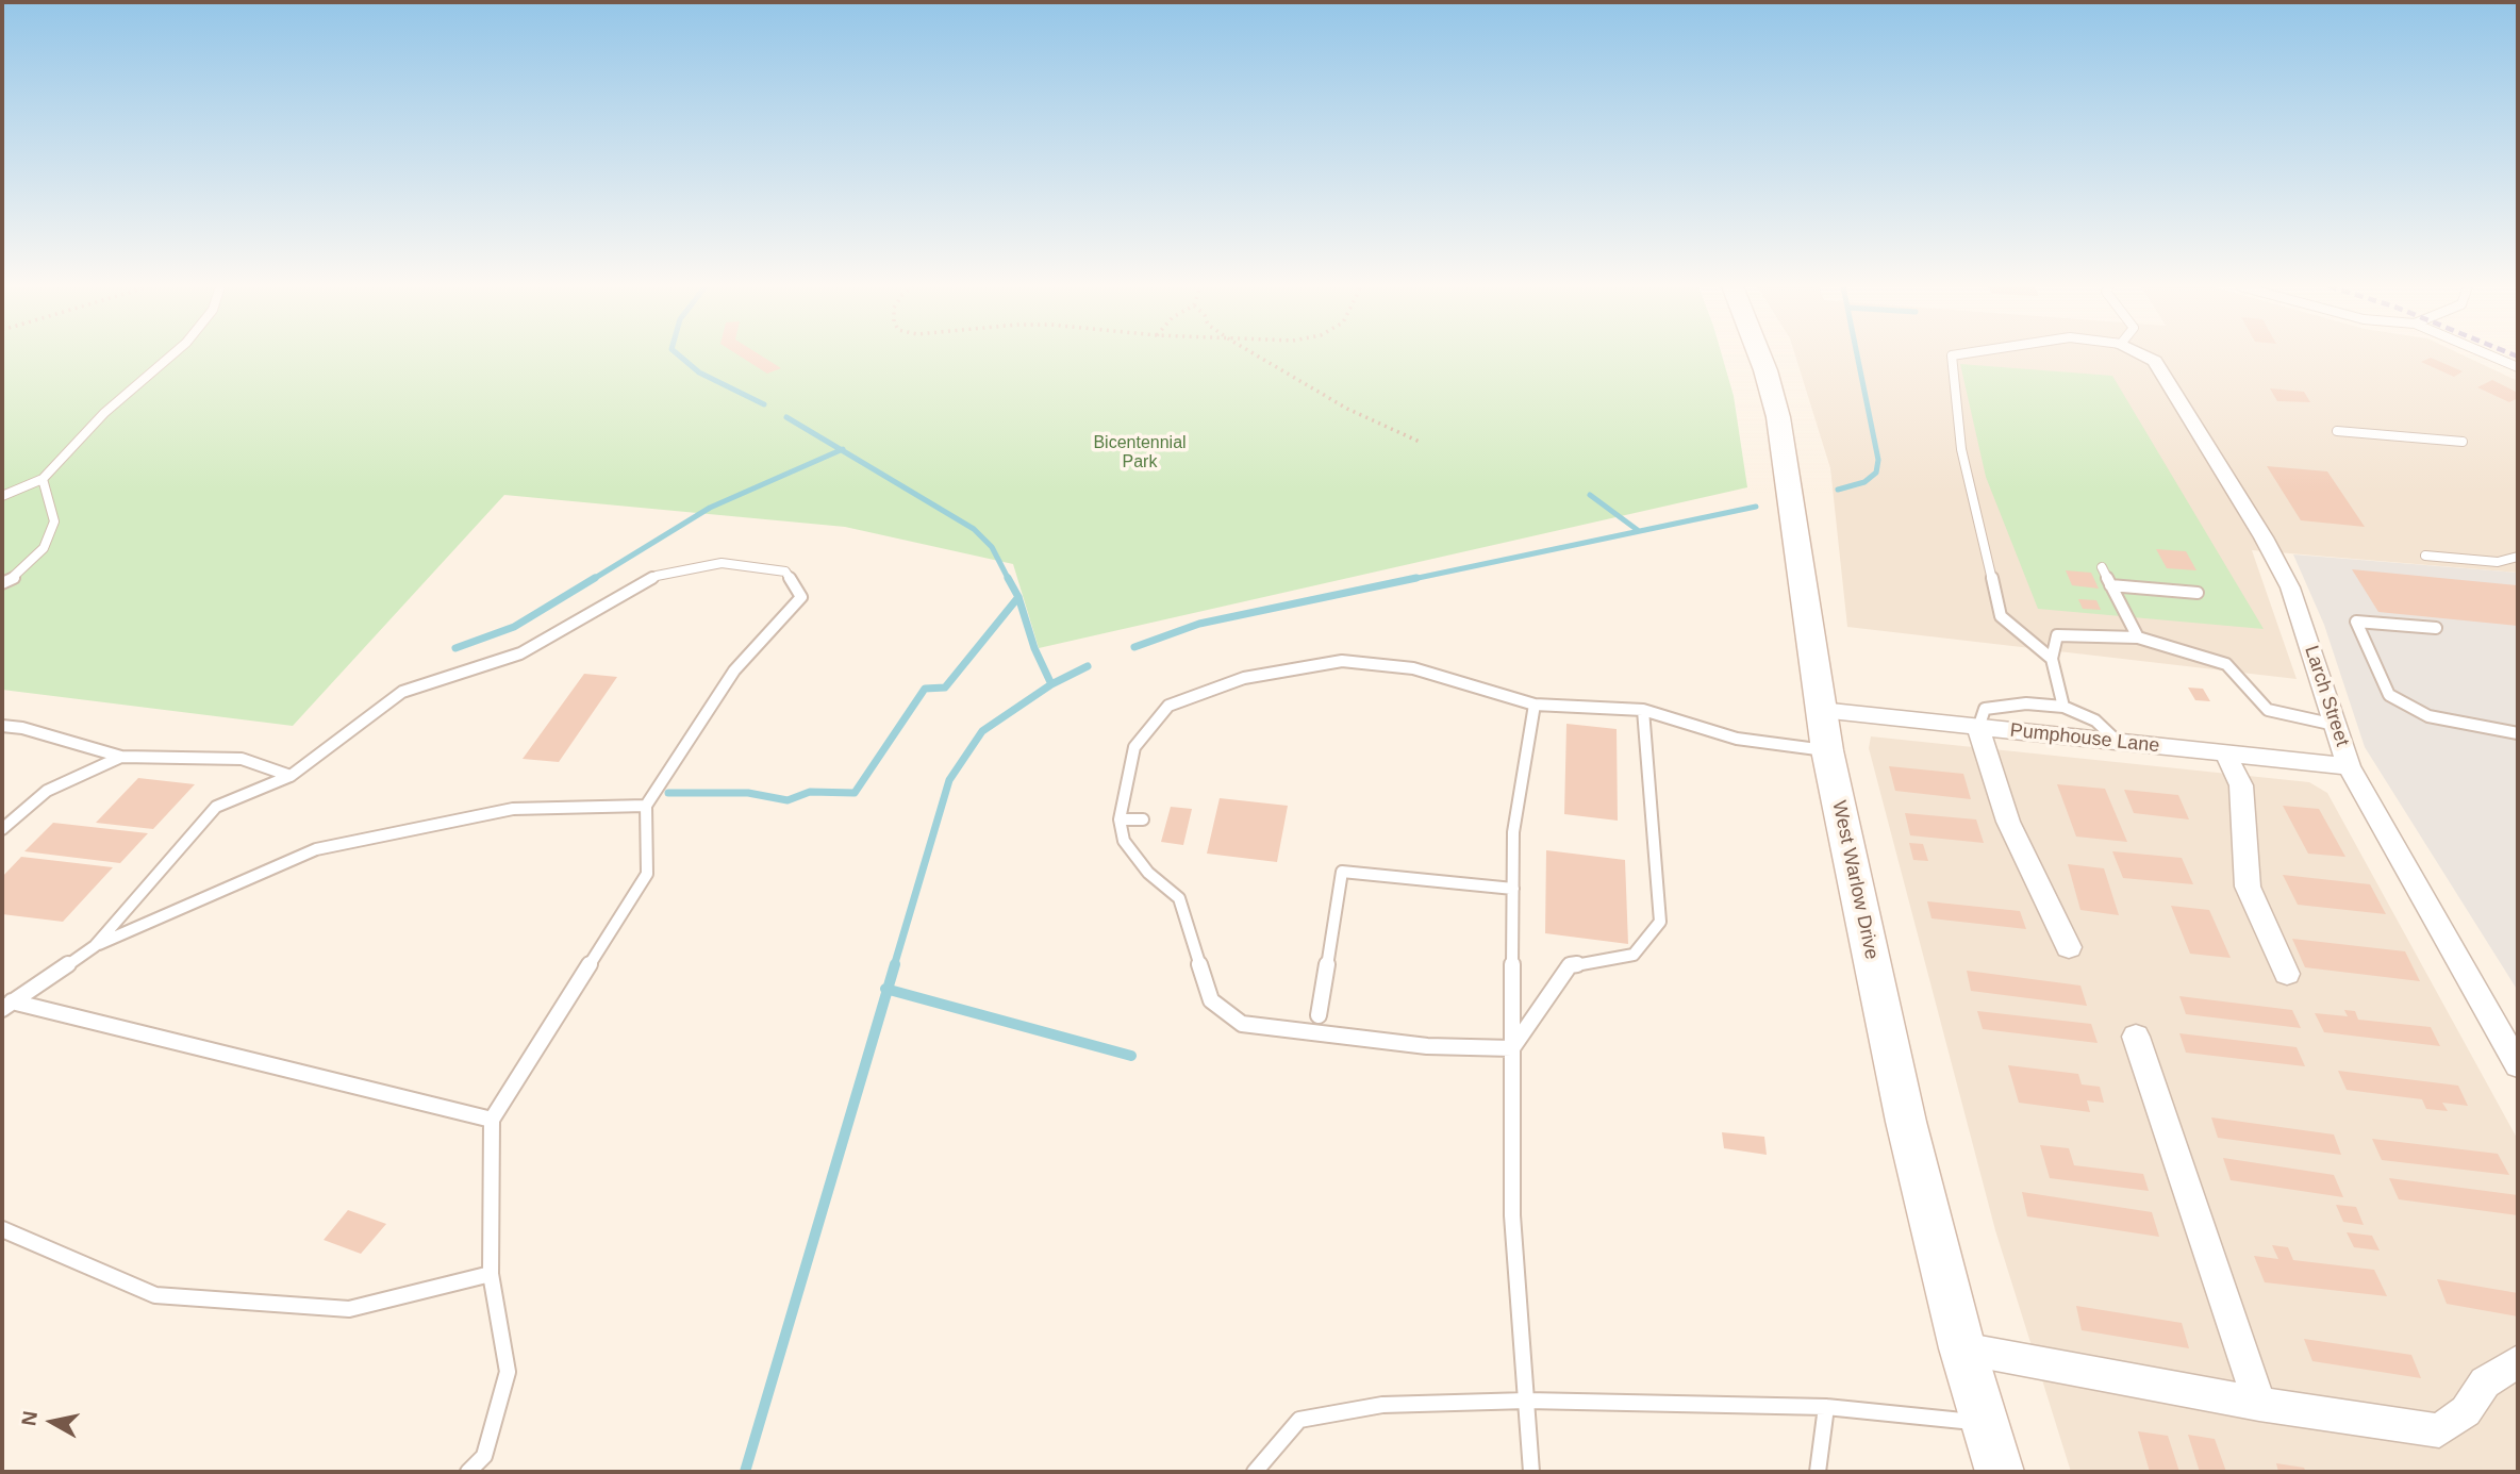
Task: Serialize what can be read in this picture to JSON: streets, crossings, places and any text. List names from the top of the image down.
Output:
{
  "streets": {
    "street": ["Larch Street", "Pumphouse Lane", "West Warlow Drive"]
  },
  "crossings": [
    ["Larch Street", "Pumphouse Lane"],
    ["Pumphouse Lane", "West Warlow Drive"]
  ],
  "parks": ["Bicentennial Park"],
  "north": "left"
}
